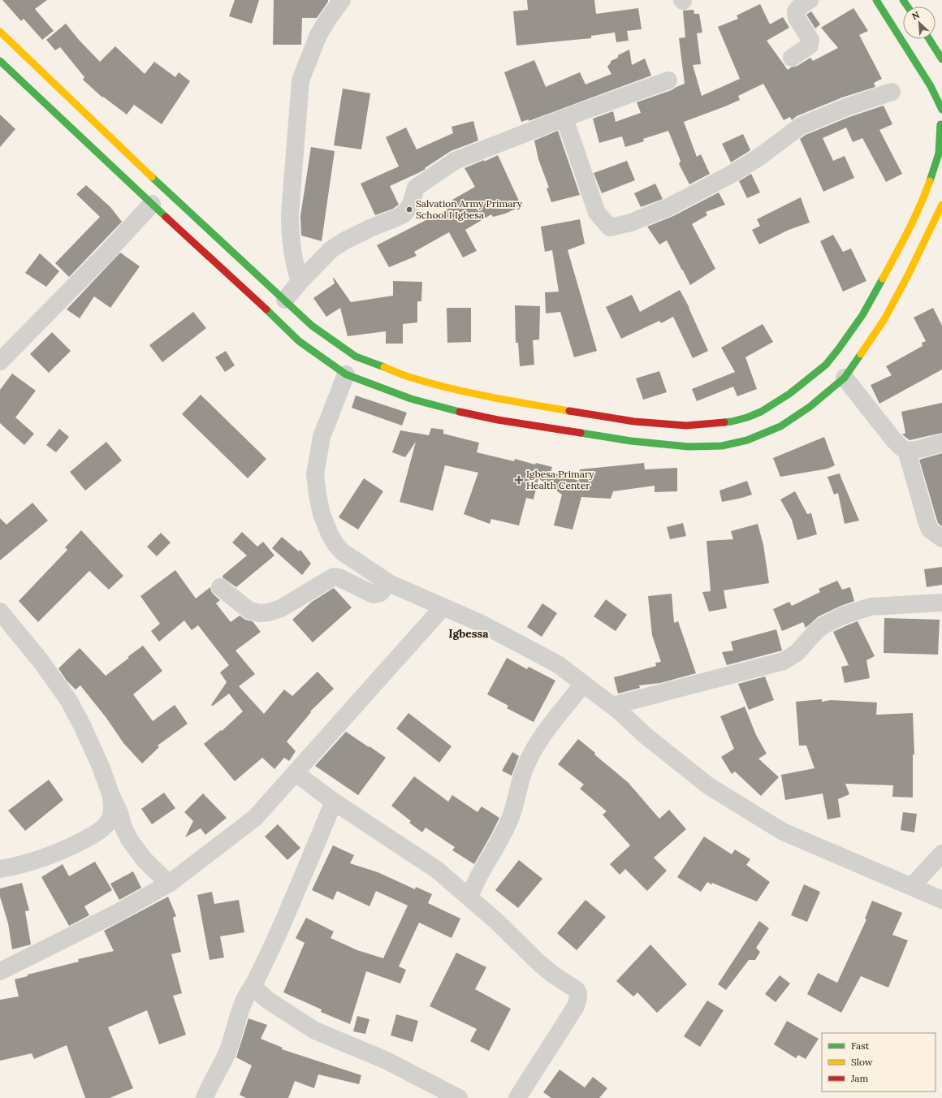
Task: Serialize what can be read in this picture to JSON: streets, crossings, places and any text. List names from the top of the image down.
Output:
{
  "districts": ["Igbessa"],
  "places": {
    "other": ["Salvation Army Primary School I Igbesa"],
    "health": ["Igbesa Primary Health Center"]
  },
  "legend": ["Fast", "Slow", "Jam"],
  "north": "top left"
}
